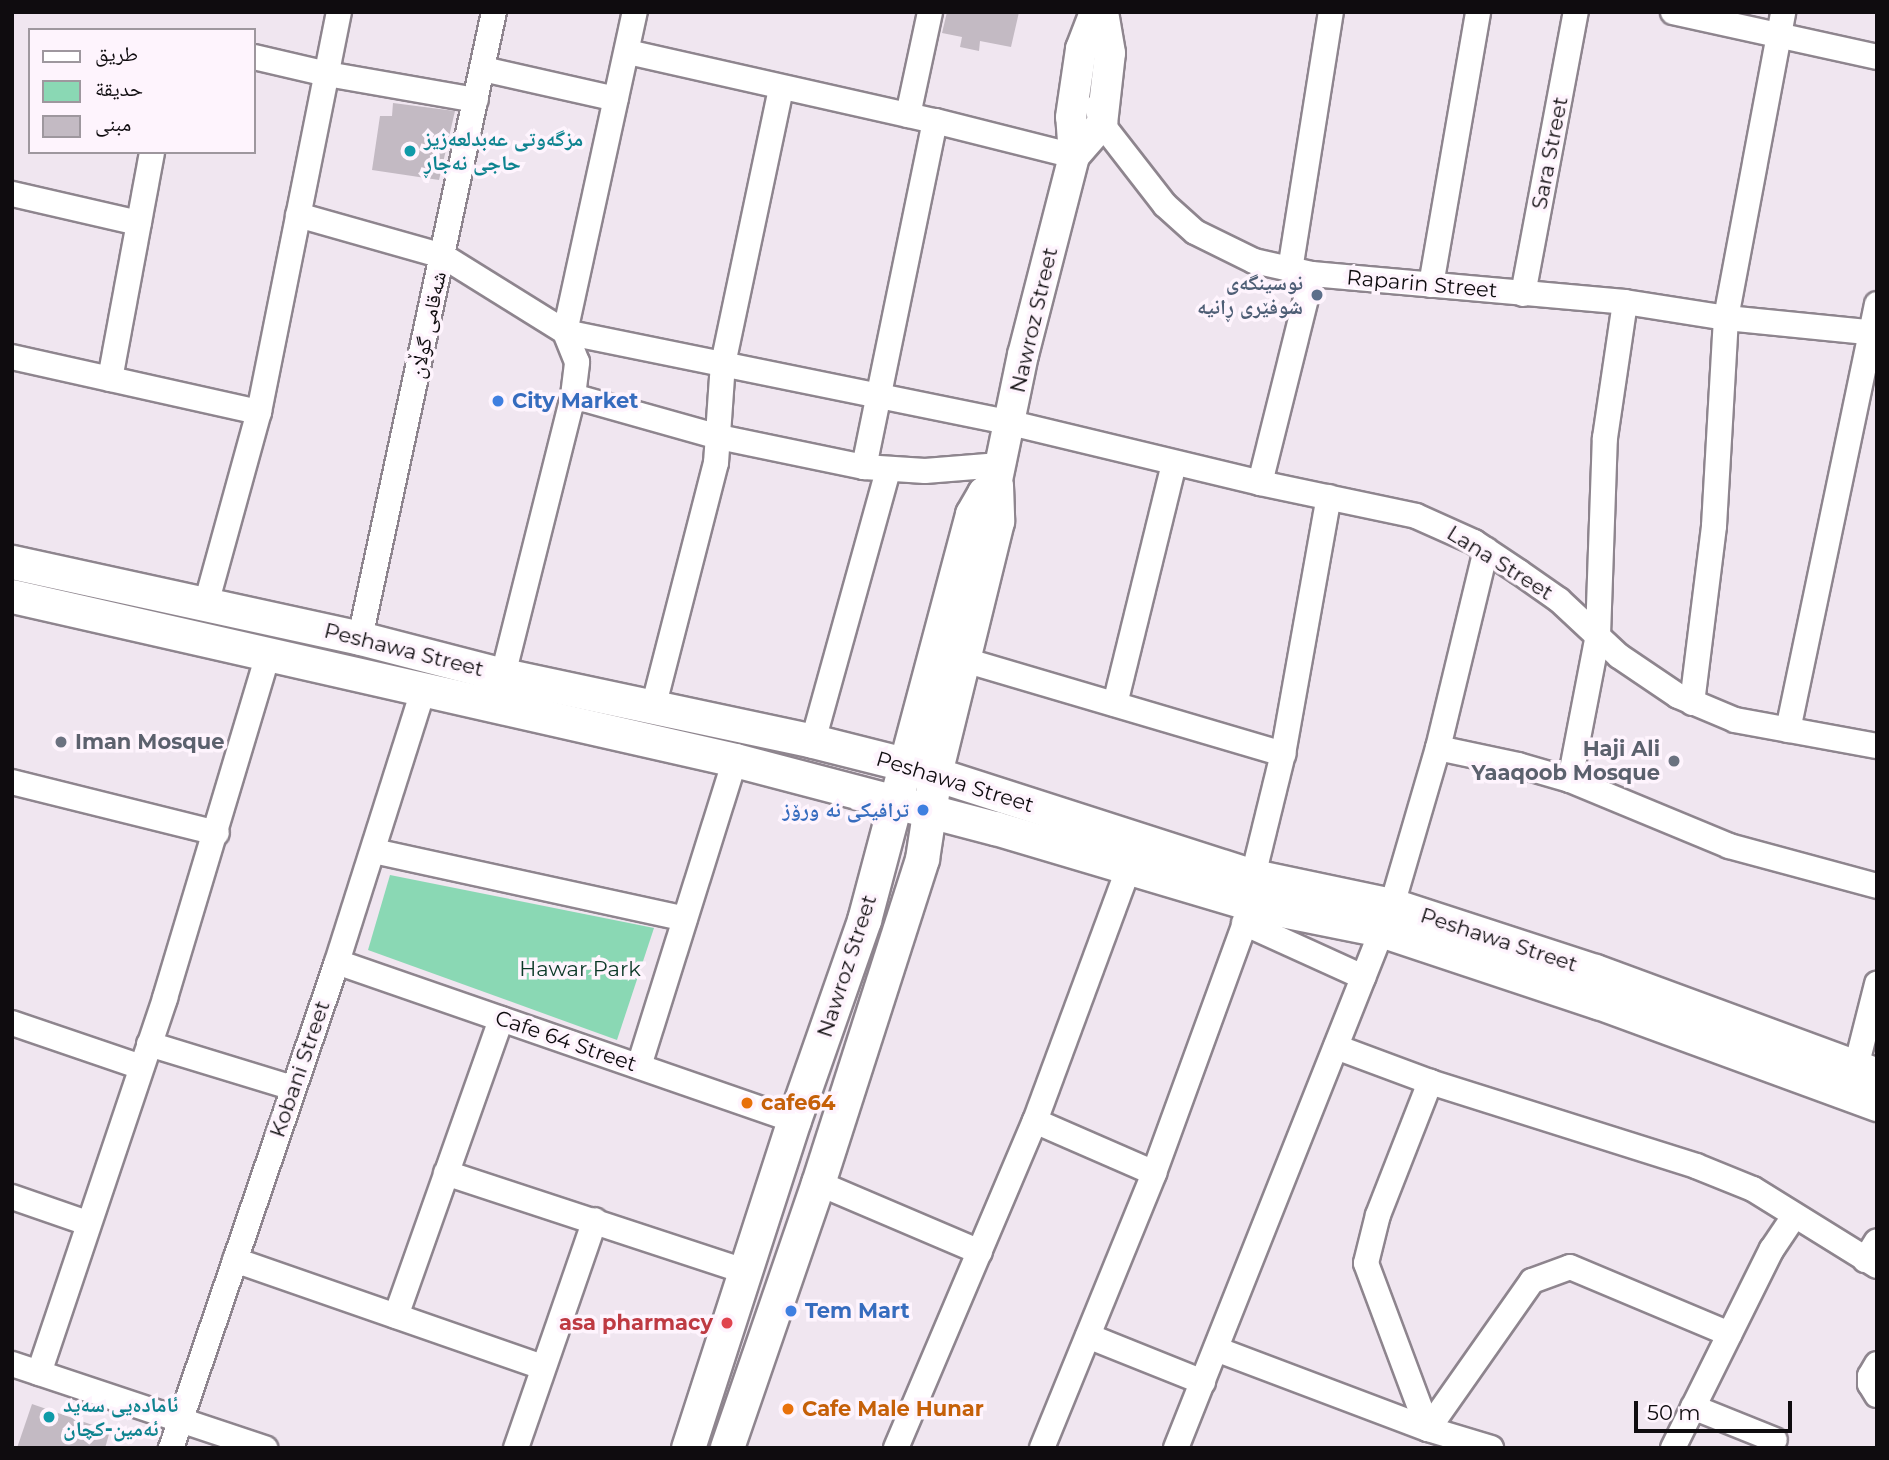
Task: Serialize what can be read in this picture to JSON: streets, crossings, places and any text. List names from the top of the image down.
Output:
{
  "streets": {
    "main road": ["Nawroz Street", "Peshawa Street"],
    "street": [
      "Sara Street",
      "Raparin Street",
      "شەقامی گوڵان",
      "Lana Street",
      "Cafe 64 Street",
      "Kobani Street"
    ]
  },
  "crossings": [
    ["Sara Street", "Raparin Street"],
    ["Raparin Street", "Nawroz Street"],
    ["Nawroz Street", "Lana Street"],
    ["Nawroz Street", "Peshawa Street"],
    ["Nawroz Street", "Cafe 64 Street"],
    ["شەقامی گوڵان", "Peshawa Street"],
    ["Peshawa Street", "Kobani Street"],
    ["Cafe 64 Street", "Kobani Street"]
  ],
  "parks": ["Hawar Park"],
  "places": [
    "مزگەوتی عەبدلعەزیز حاجی نەجاڕ",
    "نوسینگەی شوفێری ڕانیە",
    "City Market",
    "Iman Mosque",
    "Haji Ali Yaaqoob Mosque",
    "ترافیکی نه ورۆز",
    "cafe64",
    "Tem Mart",
    "asa pharmacy",
    "Cafe Male Hunar",
    "ئامادەیی سەید ئەمین-کچان"
  ],
  "legend": ["طريق", "حديقة", "مبنى"],
  "scale_bar": "50 m"
}
